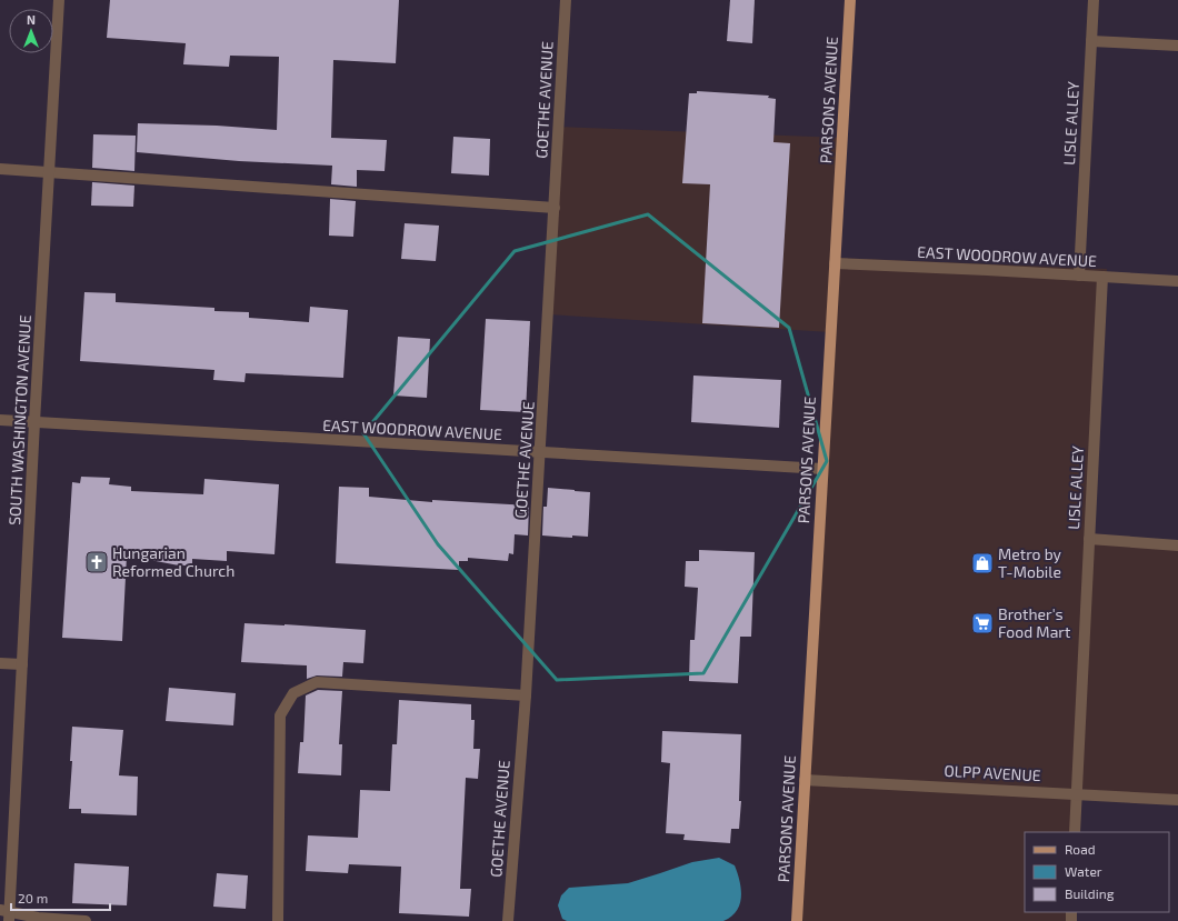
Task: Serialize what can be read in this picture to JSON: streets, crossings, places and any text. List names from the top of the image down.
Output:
{
  "streets": {
    "main road": ["PARSONS AVENUE"],
    "street": [
      "GOETHE AVENUE",
      "LISLE ALLEY",
      "EAST WOODROW AVENUE",
      "SOUTH WASHINGTON AVENUE",
      "OLPP AVENUE"
    ]
  },
  "crossings": [
    ["GOETHE AVENUE", "EAST WOODROW AVENUE"],
    ["PARSONS AVENUE", "EAST WOODROW AVENUE"],
    ["PARSONS AVENUE", "OLPP AVENUE"],
    ["LISLE ALLEY", "EAST WOODROW AVENUE"],
    ["LISLE ALLEY", "OLPP AVENUE"],
    ["EAST WOODROW AVENUE", "SOUTH WASHINGTON AVENUE"]
  ],
  "places": {
    "church": ["Hungarian Reformed Church"],
    "shop": ["Metro by T-Mobile"],
    "supermarket": ["Brother's Food Mart"]
  },
  "legend": ["Road", "Water", "Building"],
  "scale_bar": "20 m",
  "north": "top"
}
